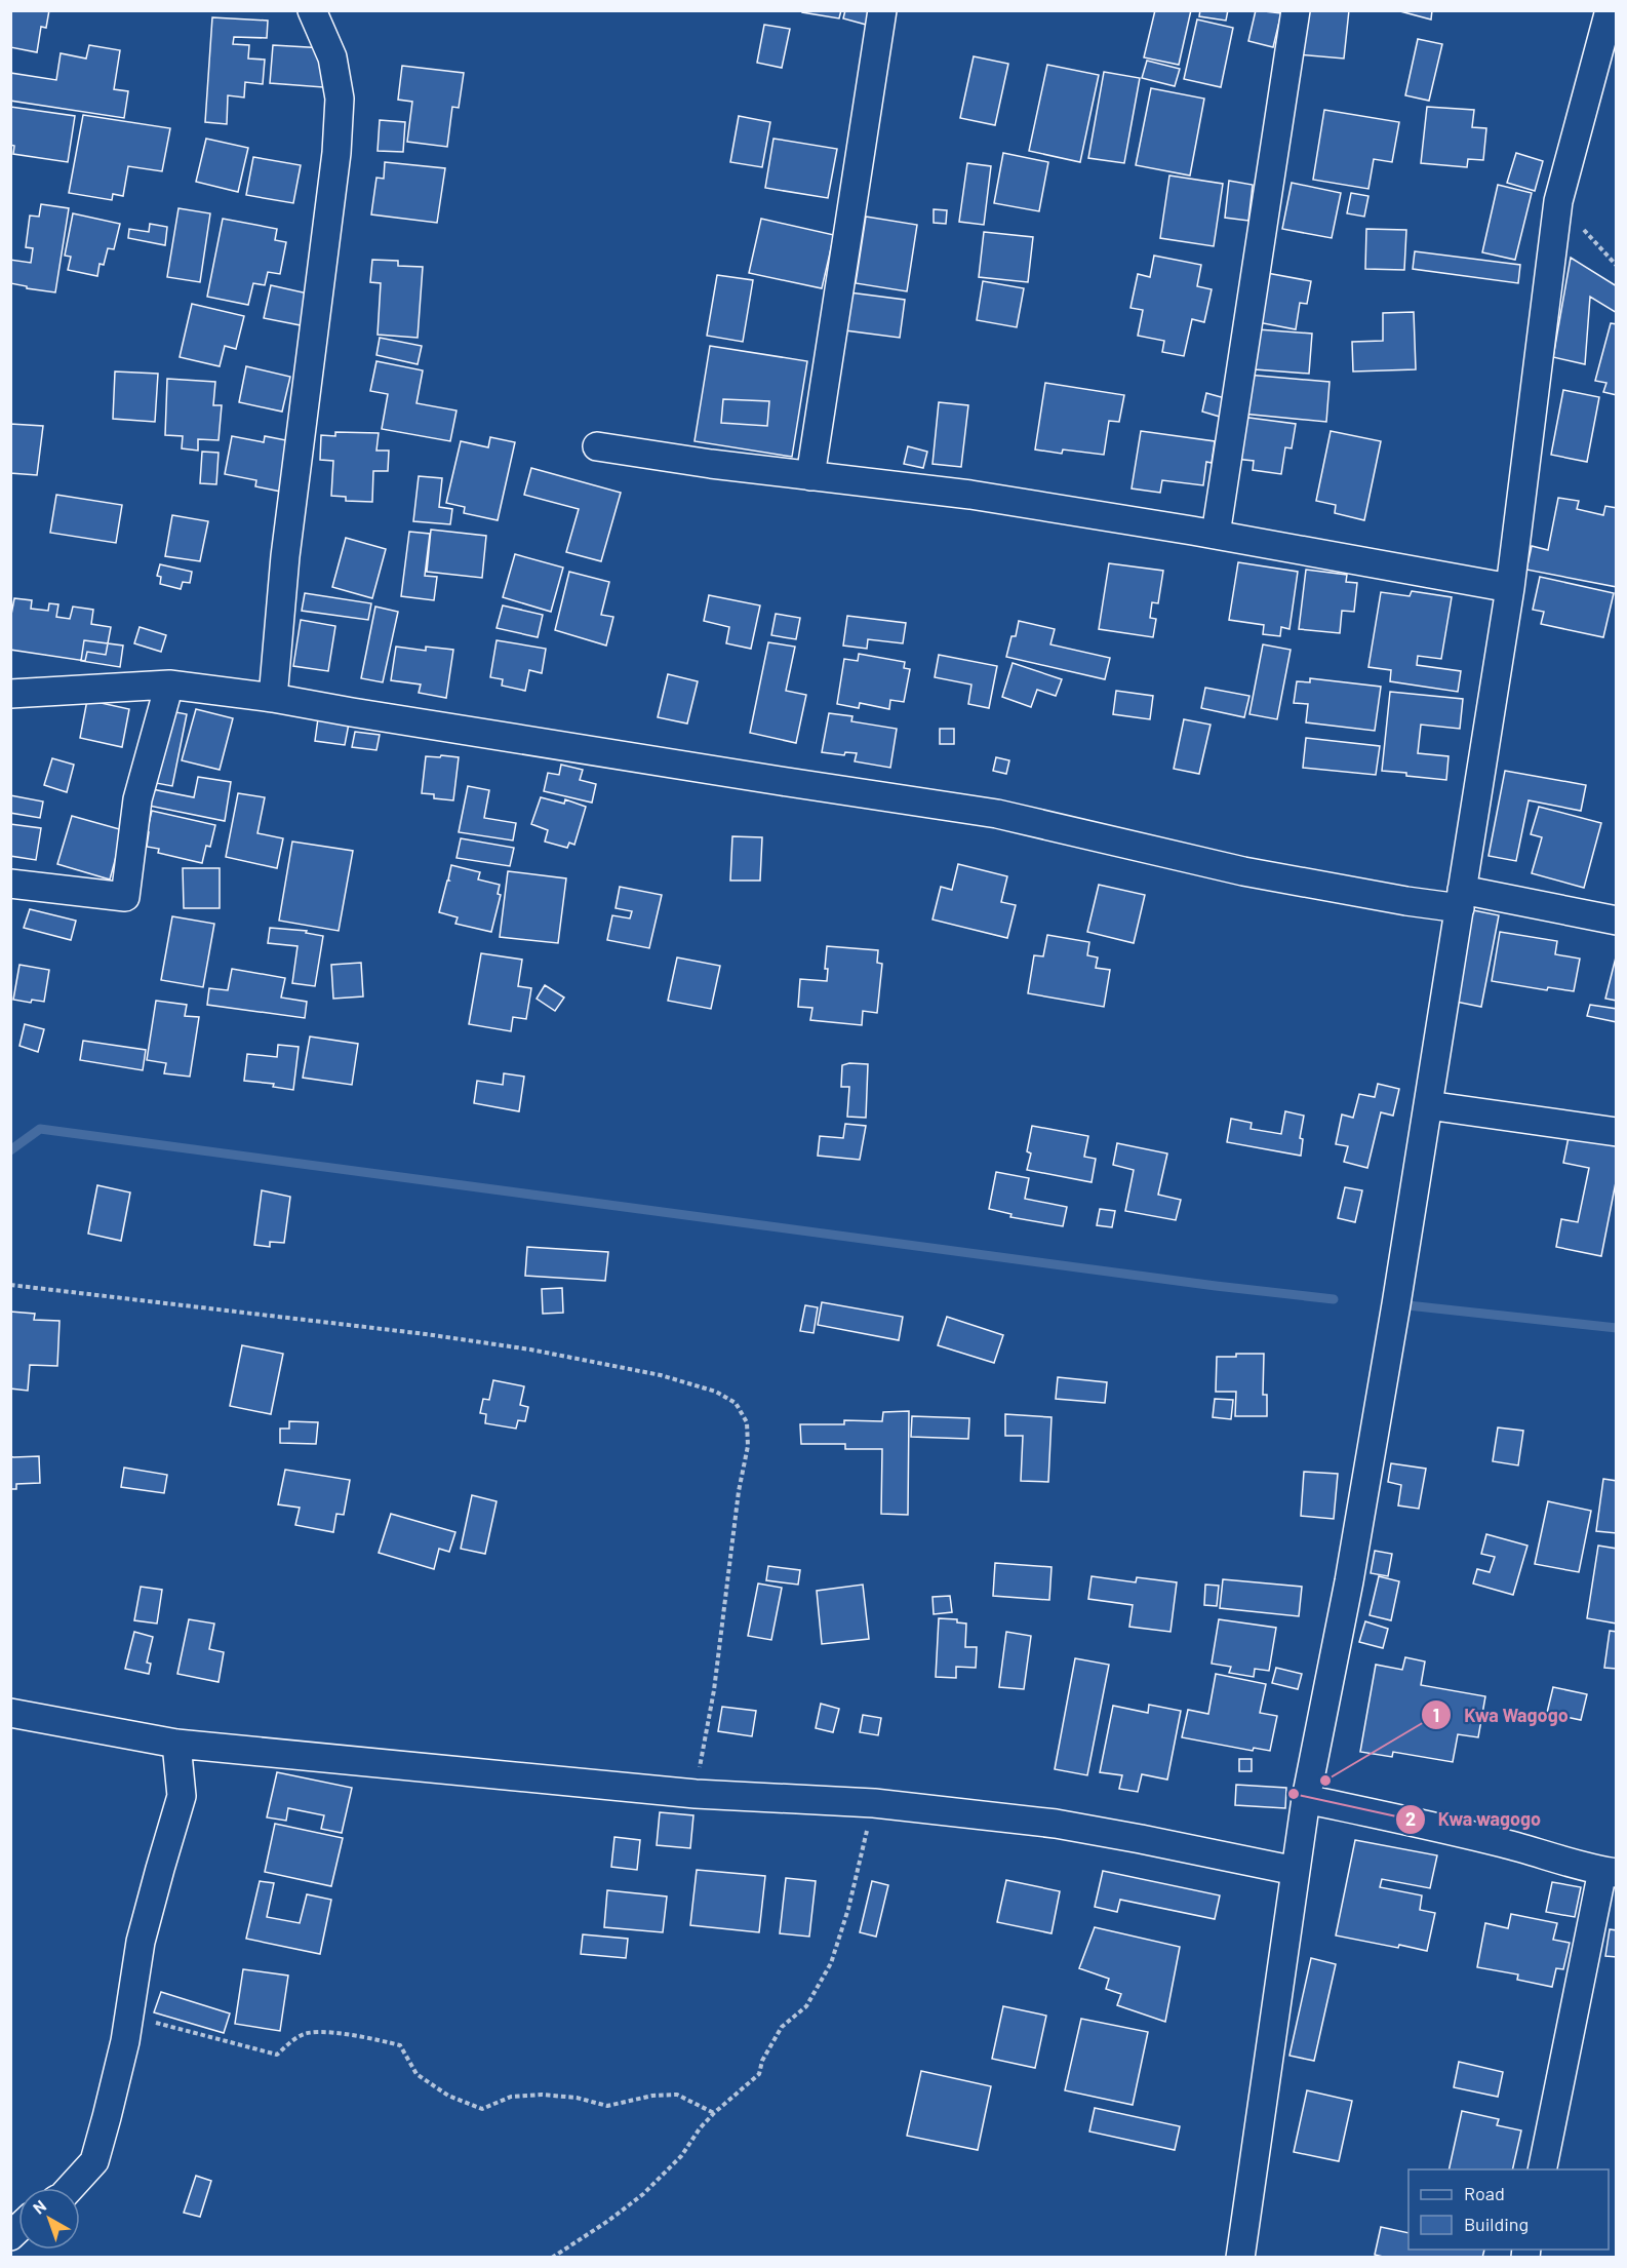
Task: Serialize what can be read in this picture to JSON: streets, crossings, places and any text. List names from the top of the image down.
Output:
{
  "places": ["Kwa Wagogo", "Kwa wagogo"],
  "legend": ["Road", "Building"],
  "north": "top left"
}
